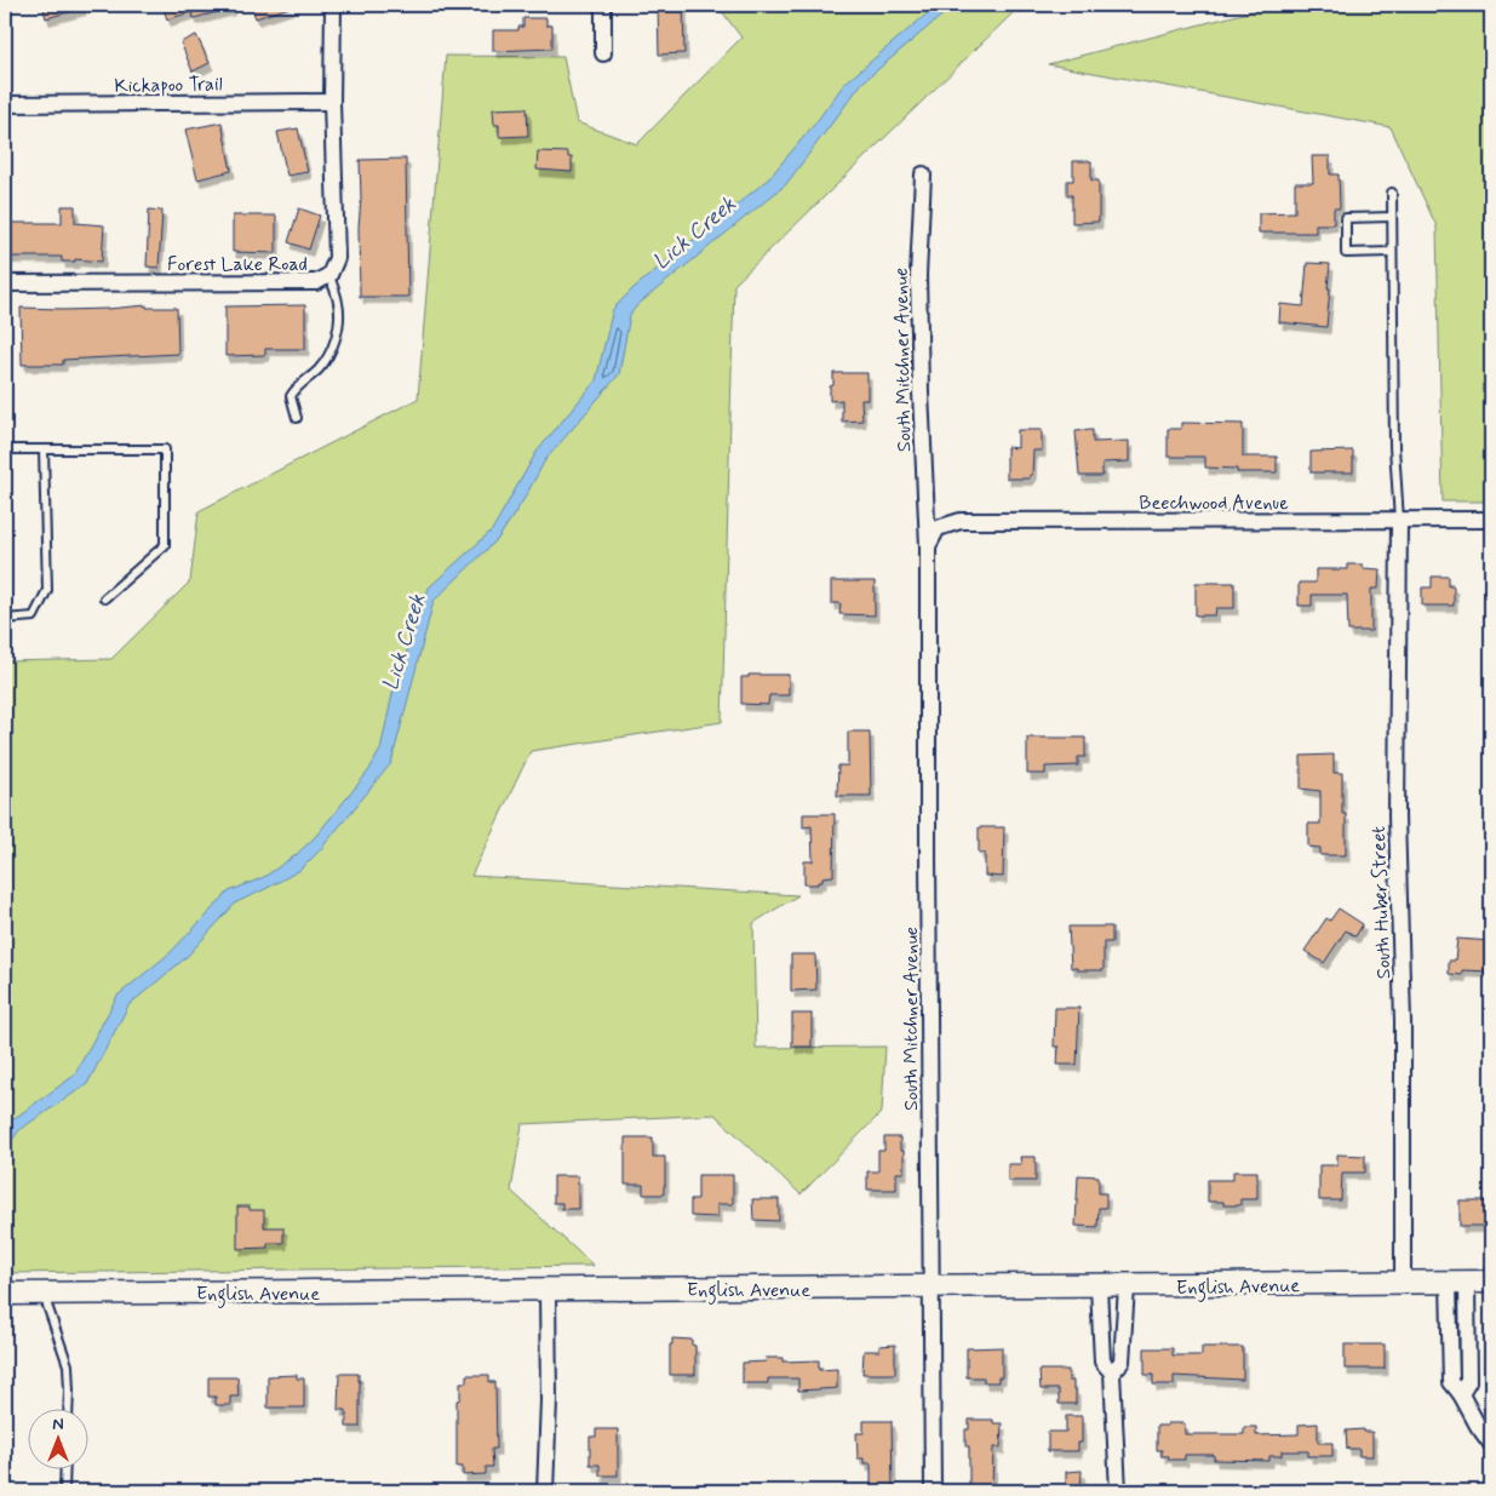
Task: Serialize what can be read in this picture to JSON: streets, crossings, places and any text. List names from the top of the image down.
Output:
{
  "streets": {
    "street": [
      "Kickapoo Trail",
      "Forest Lake Road",
      "South Mitchner Avenue",
      "Beechwood Avenue",
      "South Huber Street",
      "English Avenue"
    ]
  },
  "crossings": [
    ["Kickapoo Trail", "Forest Lake Road"],
    ["South Mitchner Avenue", "Beechwood Avenue"],
    ["South Mitchner Avenue", "English Avenue"],
    ["Beechwood Avenue", "South Huber Street"],
    ["South Huber Street", "English Avenue"]
  ],
  "water": ["Lick Creek"],
  "north": "top"
}
